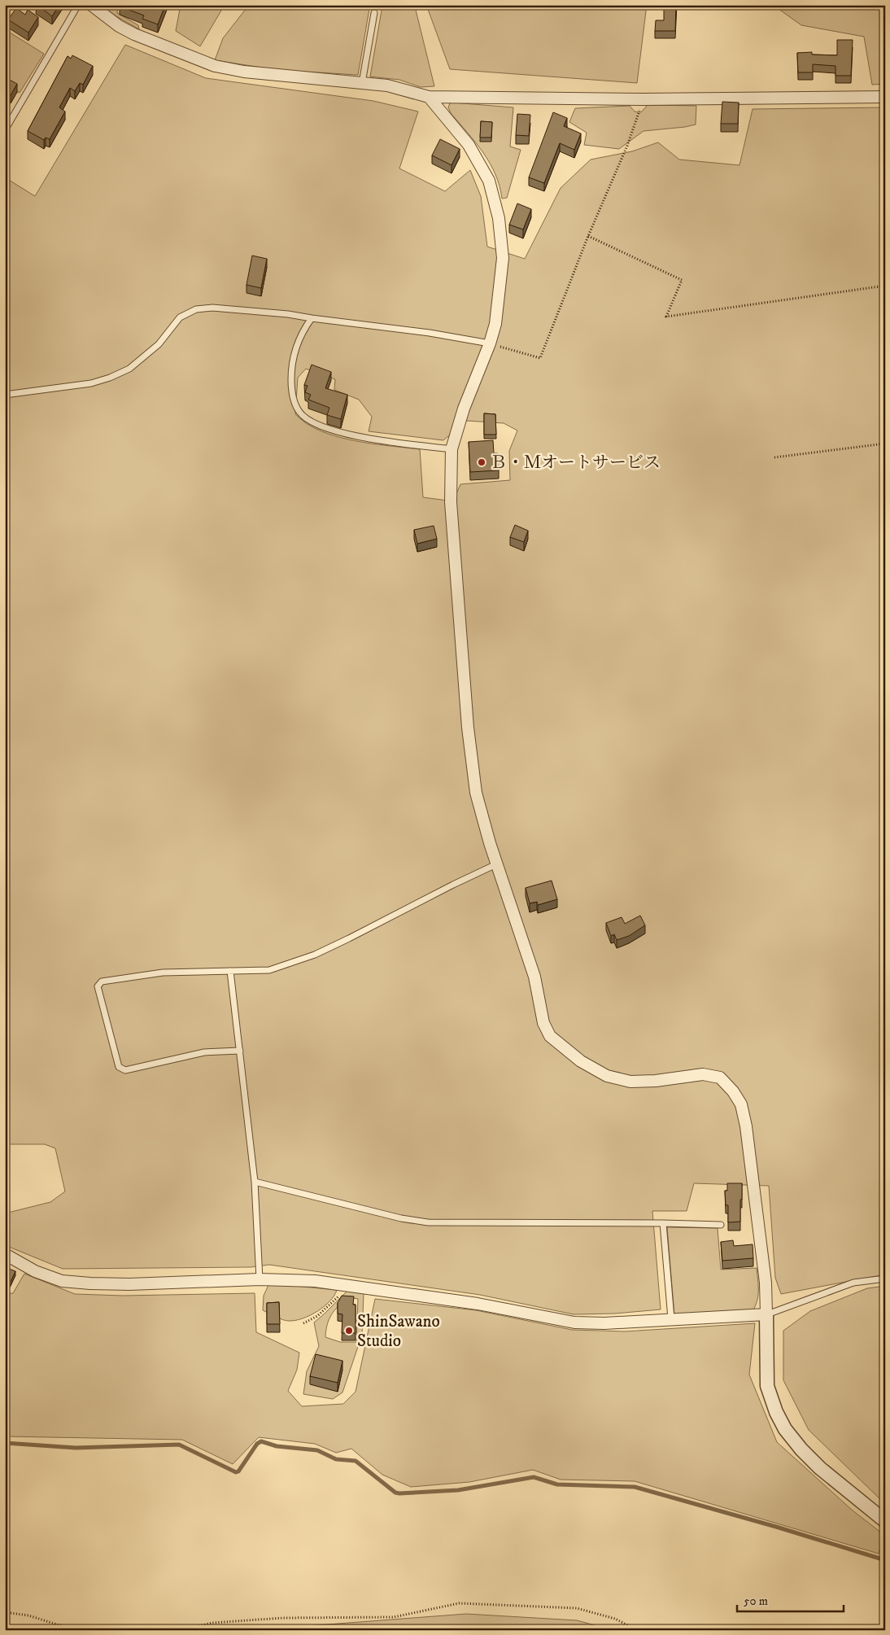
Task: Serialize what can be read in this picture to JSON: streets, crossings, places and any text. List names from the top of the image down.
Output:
{
  "places": ["Ｂ・Ｍオートサービス", "ShinSawano Studio"],
  "scale_bar": "50 m"
}
